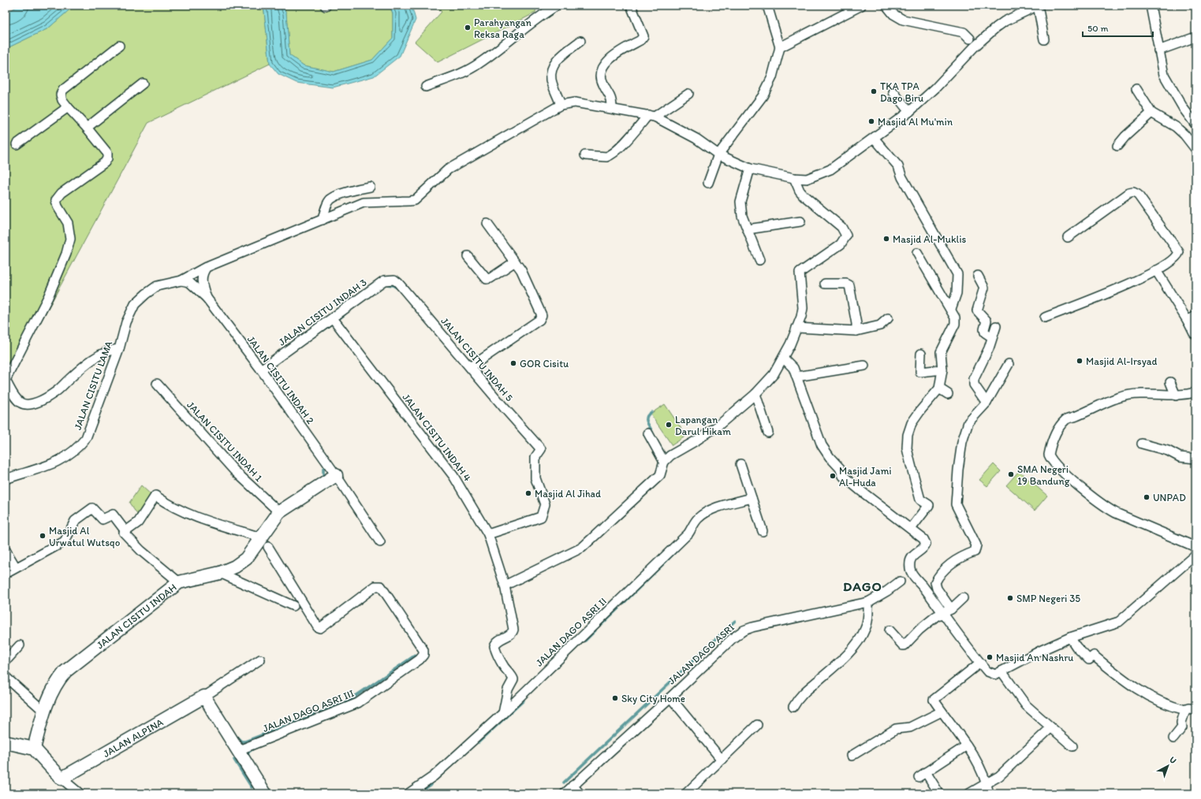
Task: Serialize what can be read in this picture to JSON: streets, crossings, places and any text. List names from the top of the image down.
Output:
{
  "streets": {
    "street": [
      "JALAN CISITU INDAH 3",
      "JALAN CISITU INDAH 5",
      "JALAN CISITU INDAH 2",
      "JALAN CISITU LAMA",
      "JALAN CISITU INDAH 4",
      "JALAN CISITU INDAH 1",
      "JALAN CISITU INDAH",
      "JALAN DAGO ASRI II",
      "JALAN DAGO ASRI",
      "JALAN DAGO ASRI III",
      "JALAN ALPINA"
    ]
  },
  "crossings": [
    ["JALAN CISITU INDAH 3", "JALAN CISITU INDAH 5"],
    ["JALAN CISITU INDAH 3", "JALAN CISITU INDAH 2"],
    ["JALAN CISITU INDAH 3", "JALAN CISITU INDAH 4"],
    ["JALAN CISITU INDAH 5", "JALAN CISITU INDAH 4"],
    ["JALAN CISITU INDAH 2", "JALAN CISITU INDAH"],
    ["JALAN CISITU INDAH 4", "JALAN DAGO ASRI II"],
    ["JALAN CISITU INDAH 1", "JALAN CISITU INDAH"],
    ["JALAN CISITU INDAH", "JALAN DAGO ASRI III"]
  ],
  "districts": ["DAGO"],
  "places": [
    "Parahyangan Reksa Raga",
    "TKA TPA Dago Biru",
    "Masjid Al Mu'min",
    "Masjid Al-Muklis",
    "Masjid Al-Irsyad",
    "GOR Cisitu",
    "Lapangan Darul Hikam",
    "SMA Negeri 19 Bandung",
    "Masjid Jami Al-Huda",
    "Masjid Al Jihad",
    "UNPAD",
    "Masjid Al Urwatul Wutsqo",
    "SMP Negeri 35",
    "Masjid An Nashru",
    "Sky City Home"
  ],
  "scale_bar": "50 m",
  "north": "top right"
}
